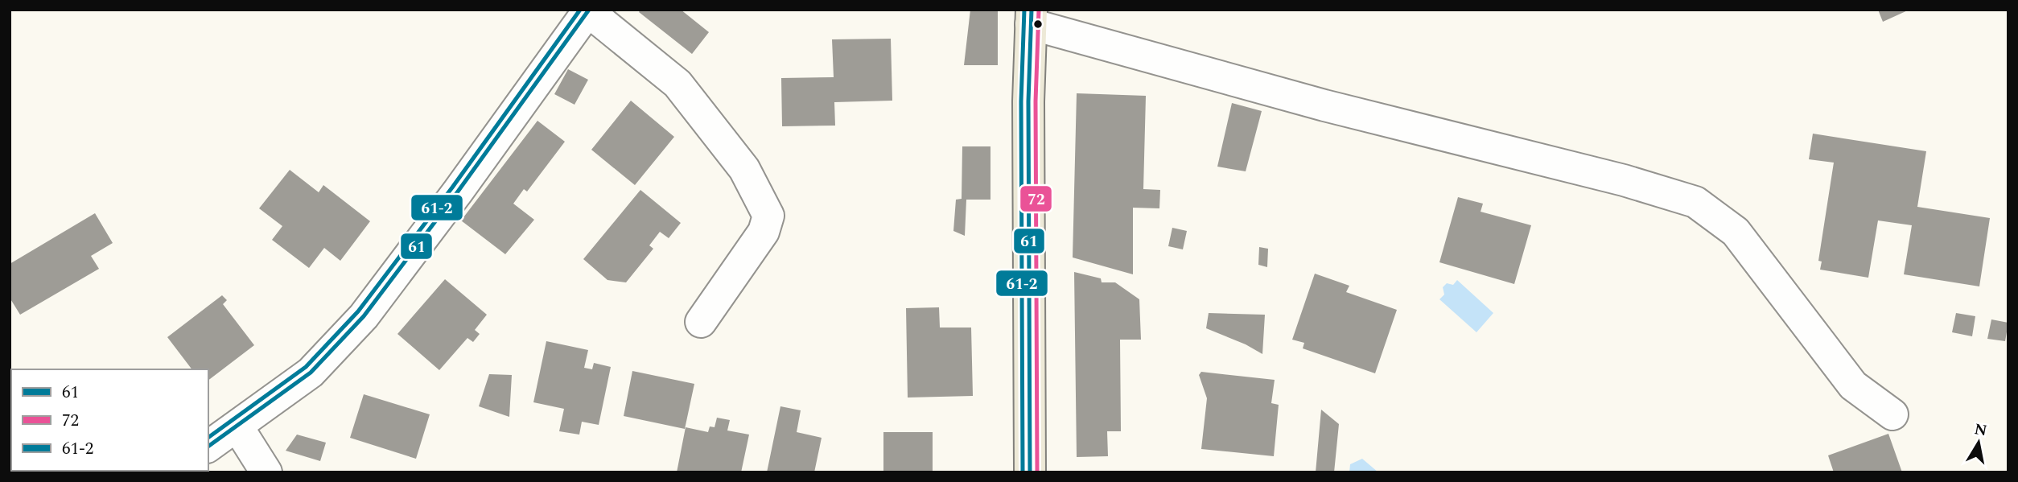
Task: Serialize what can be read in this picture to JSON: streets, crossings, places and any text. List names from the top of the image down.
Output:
{
  "lines": ["transit line 61", "transit line 72", "transit line 61-2"],
  "legend": ["61", "72", "61-2"],
  "north": "top"
}
